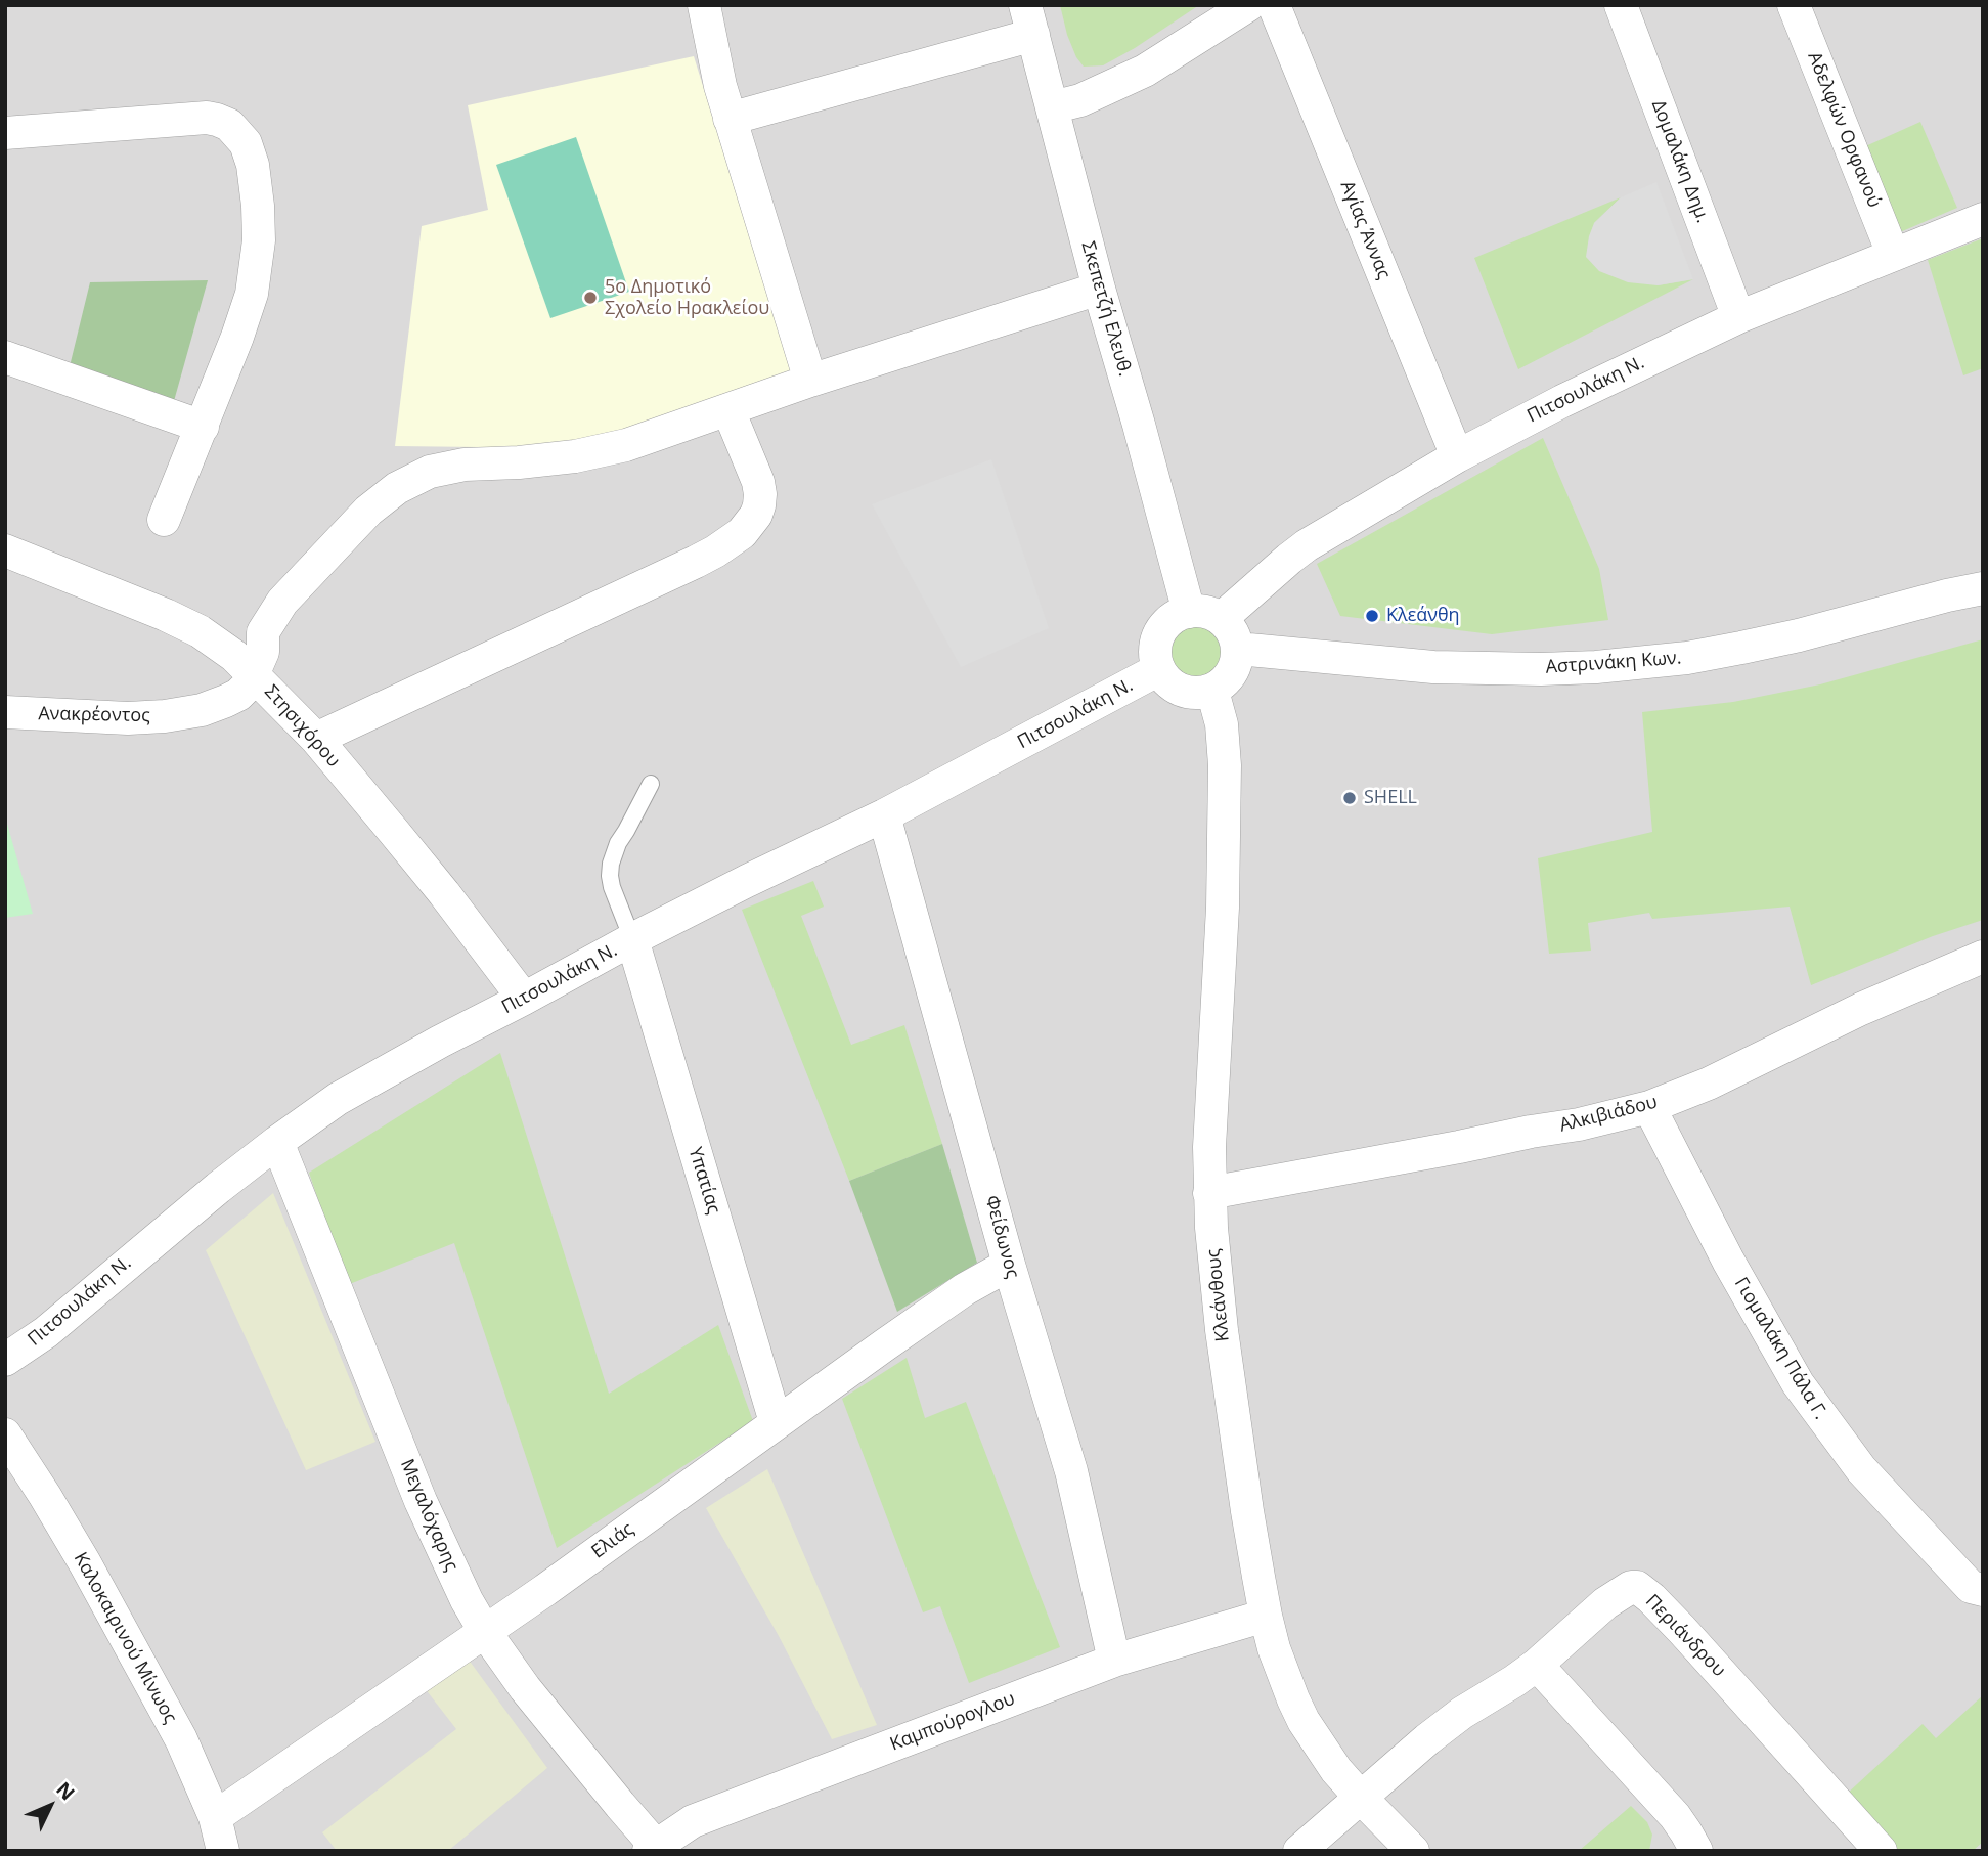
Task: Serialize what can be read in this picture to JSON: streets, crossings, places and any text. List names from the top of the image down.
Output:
{
  "streets": {
    "street": [
      "Αδελφών Ορφανού",
      "Δομαλάκη Δημ.",
      "Αγίας Άννας",
      "Σκεπετζή Ελευθ.",
      "Πιτσουλάκη Ν.",
      "Αστρινάκη Κων.",
      "Ανακρέοντος",
      "Στησιχόρου",
      "Αλκιβιάδου",
      "Υπατίας",
      "Φείδωνος",
      "Κλεάνθους",
      "Γιομαλάκη Πάλα Γ.",
      "Μεγαλόχαρης",
      "Ελιάς",
      "Περιάνδρου",
      "Καλοκαιρινού Μίνωος",
      "Καμπούρογλου"
    ]
  },
  "crossings": [
    ["Αδελφών Ορφανού", "Πιτσουλάκη Ν."],
    ["Δομαλάκη Δημ.", "Πιτσουλάκη Ν."],
    ["Αγίας Άννας", "Πιτσουλάκη Ν."],
    ["Σκεπετζή Ελευθ.", "Πιτσουλάκη Ν."],
    ["Σκεπετζή Ελευθ.", "Αστρινάκη Κων."],
    ["Σκεπετζή Ελευθ.", "Κλεάνθους"],
    ["Πιτσουλάκη Ν.", "Αστρινάκη Κων."],
    ["Πιτσουλάκη Ν.", "Στησιχόρου"],
    ["Πιτσουλάκη Ν.", "Υπατίας"],
    ["Πιτσουλάκη Ν.", "Φείδωνος"],
    ["Πιτσουλάκη Ν.", "Κλεάνθους"],
    ["Πιτσουλάκη Ν.", "Μεγαλόχαρης"],
    ["Αστρινάκη Κων.", "Κλεάνθους"],
    ["Ανακρέοντος", "Στησιχόρου"],
    ["Αλκιβιάδου", "Κλεάνθους"],
    ["Αλκιβιάδου", "Γιομαλάκη Πάλα Γ."],
    ["Υπατίας", "Ελιάς"],
    ["Φείδωνος", "Ελιάς"],
    ["Φείδωνος", "Καμπούρογλου"],
    ["Κλεάνθους", "Περιάνδρου"],
    ["Κλεάνθους", "Καμπούρογλου"],
    ["Μεγαλόχαρης", "Ελιάς"],
    ["Μεγαλόχαρης", "Καμπούρογλου"],
    ["Ελιάς", "Καλοκαιρινού Μίνωος"]
  ],
  "places": ["5ο Δημοτικό Σχολείο Ηρακλείου", "Κλεάνθη", "SHELL"],
  "north": "top right"
}
